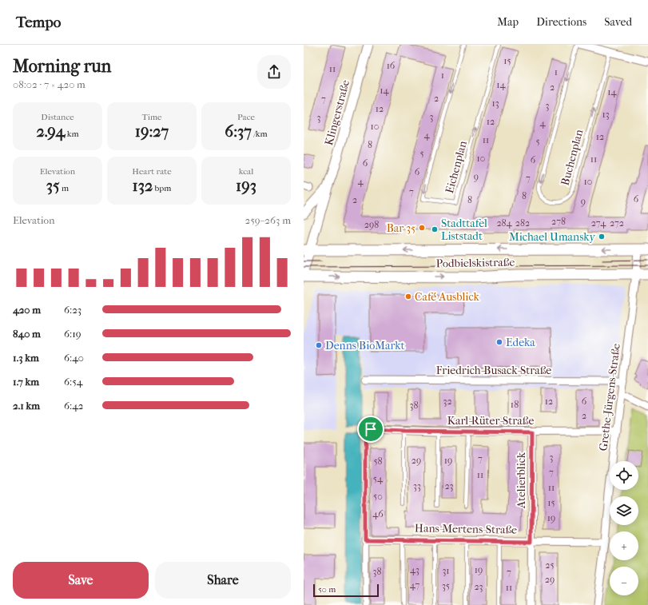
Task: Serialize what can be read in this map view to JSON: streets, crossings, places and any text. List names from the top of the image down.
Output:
{
  "streets": {
    "main road": ["Podbielskistraße"],
    "street": [
      "Klingerstraße",
      "Friedrich-Busack-Straße",
      "Grethe-Jürgens-Straße",
      "Karl-Rüter-Straße",
      "Atelierblick",
      "Hans-Mertens-Straße"
    ],
    "lane": ["Buchenplan", "Eichenplan"]
  },
  "crossings": [
    ["Klingerstraße", "Podbielskistraße"],
    ["Podbielskistraße", "Grethe-Jürgens-Straße"],
    ["Friedrich-Busack-Straße", "Grethe-Jürgens-Straße"],
    ["Grethe-Jürgens-Straße", "Karl-Rüter-Straße"],
    ["Grethe-Jürgens-Straße", "Hans-Mertens-Straße"],
    ["Karl-Rüter-Straße", "Atelierblick"],
    ["Atelierblick", "Hans-Mertens-Straße"]
  ],
  "places": [
    "Bar 35",
    "Stadttafel Liststadt",
    "Michael Umansky",
    "Café Ausblick",
    "Edeka",
    "Denns BioMarkt"
  ],
  "house_numbers": [
    "15",
    "16",
    "11",
    "1",
    "1",
    "14",
    "2",
    "14",
    "14",
    "2",
    "7",
    "13",
    "3",
    "12",
    "13",
    "3",
    "3",
    "12",
    "4",
    "10",
    "4",
    "12",
    "11",
    "5",
    "8",
    "5",
    "10",
    "11",
    "6",
    "6",
    "6",
    "9",
    "7",
    "4",
    "10",
    "7",
    "8",
    "6",
    "2",
    "8",
    "9",
    "278",
    "284",
    "282",
    "274",
    "272",
    "298",
    "32",
    "12",
    "6",
    "18",
    "38",
    "2",
    "3",
    "7",
    "29",
    "19",
    "58",
    "7",
    "11",
    "54",
    "33",
    "23",
    "11",
    "50",
    "15",
    "46",
    "19",
    "25",
    "43",
    "19",
    "31",
    "38",
    "7",
    "29",
    "47",
    "35",
    "23",
    "11"
  ],
  "scale_bar": "50 m",
  "page": {
    "header": "Tempo",
    "nav": ["Map", "Directions", "Saved"],
    "heading": ["Morning run", "08:02 · 7 × 420 m"],
    "stats": [
      ["Distance", "2.94 km"],
      ["Time", "19:27"],
      ["Pace", "6:37 /km"],
      ["Elevation", "35 m"],
      ["Heart rate", "132 bpm"],
      ["kcal", "193"]
    ],
    "chart": ["Elevation", "259–263 m"],
    "list": [
      {
        "name": "420 m",
        "note": "6:23"
      },
      {
        "name": "840 m",
        "note": "6:19"
      },
      {
        "name": "1.3 km",
        "note": "6:40"
      },
      {
        "name": "1.7 km",
        "note": "6:54"
      },
      {
        "name": "2.1 km",
        "note": "6:42"
      }
    ],
    "map_buttons": ["+", "−"],
    "buttons": ["Save", "Share"],
    "scale": "50 m"
  }
}
